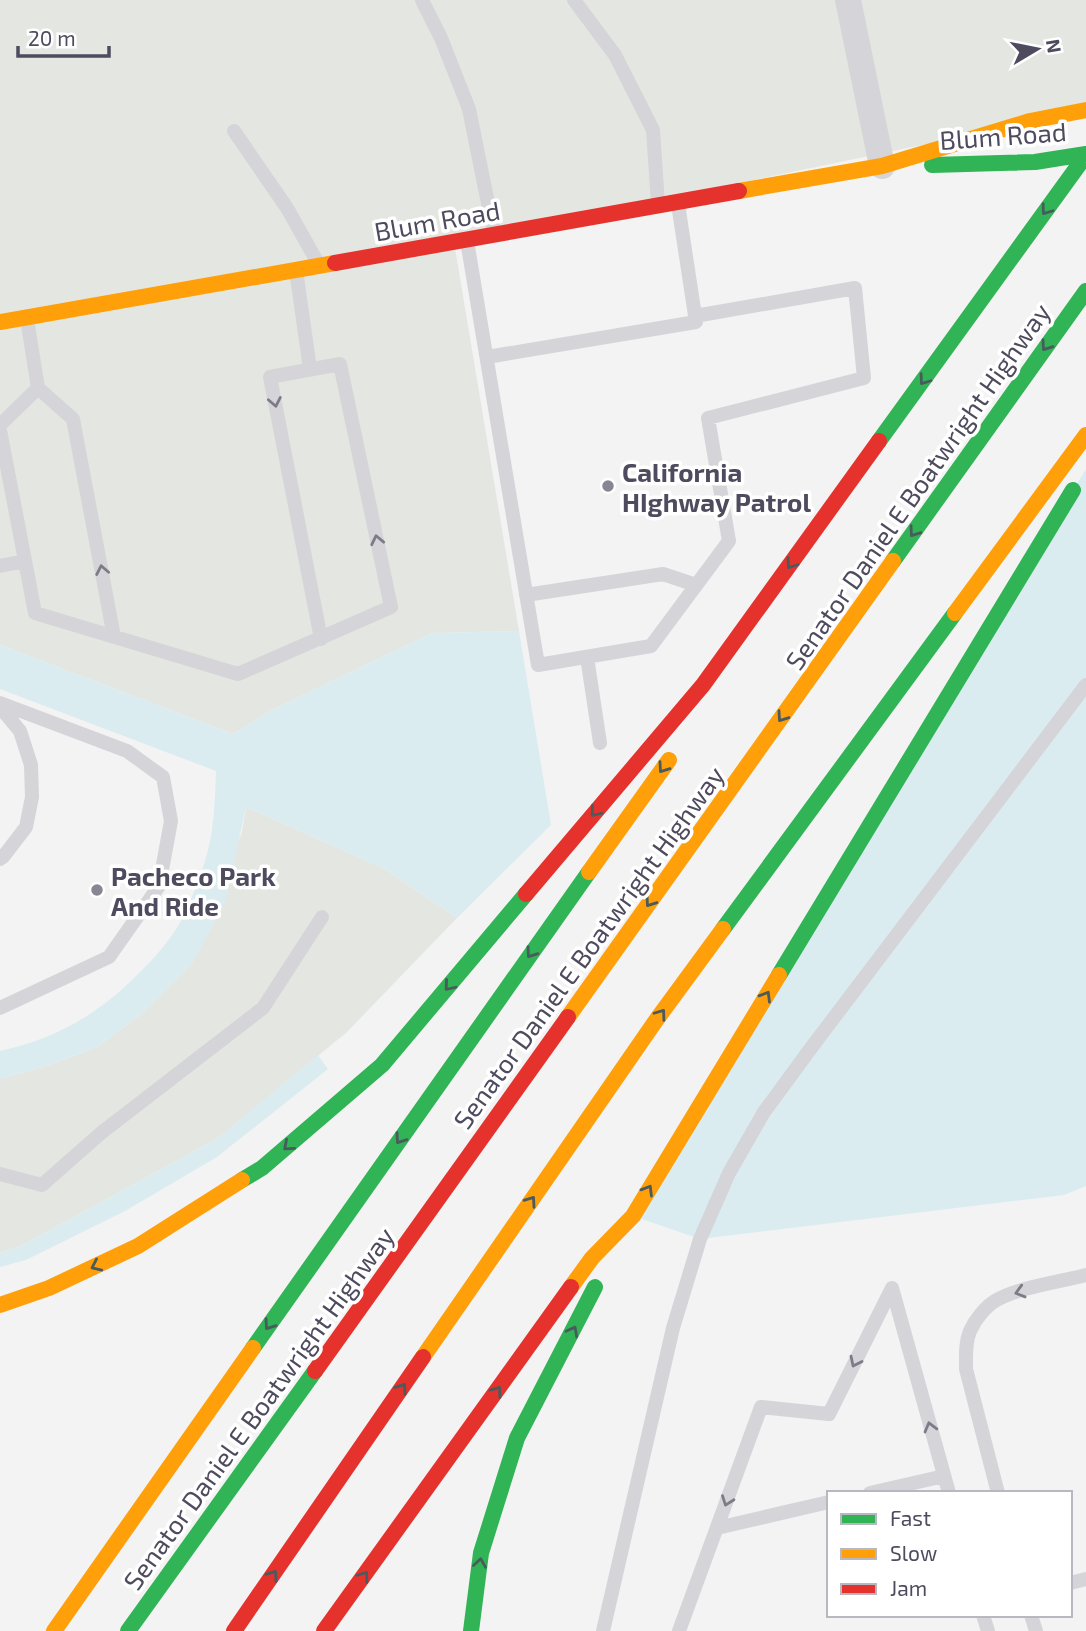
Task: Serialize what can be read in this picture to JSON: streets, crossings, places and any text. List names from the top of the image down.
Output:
{
  "streets": {
    "main road": ["Blum Road", "Senator Daniel E Boatwright Highway"]
  },
  "places": ["California HIghway Patrol", "Pacheco Park And Ride"],
  "legend": ["Fast", "Slow", "Jam"],
  "scale_bar": "20 m",
  "north": "right"
}
